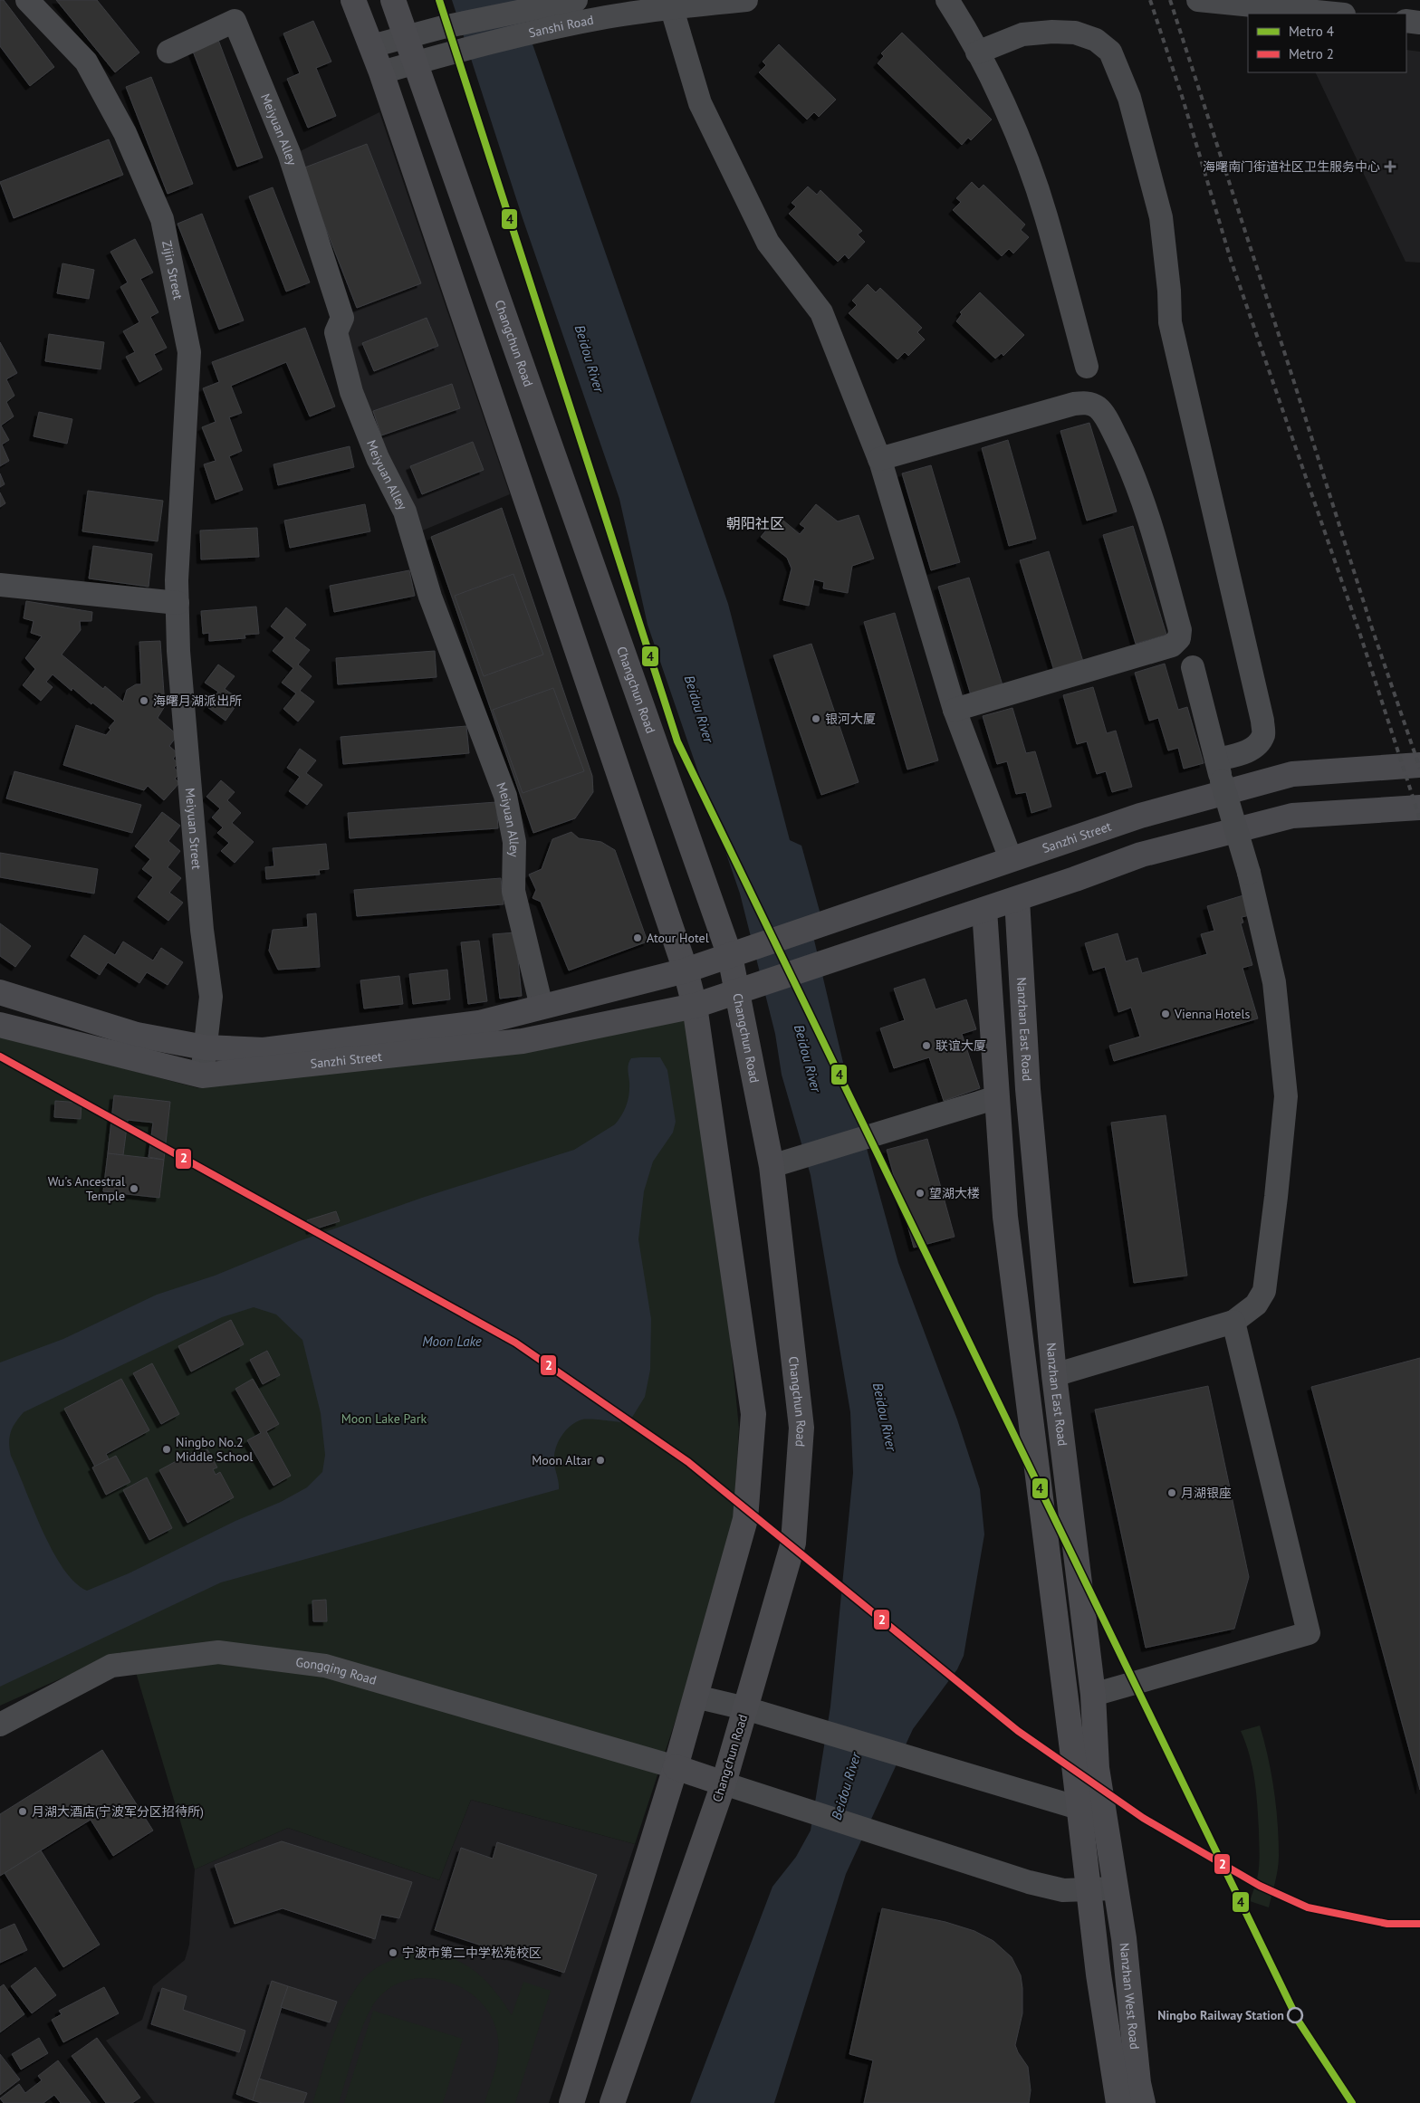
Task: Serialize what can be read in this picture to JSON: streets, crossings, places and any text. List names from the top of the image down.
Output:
{
  "streets": {
    "main road": [
      "Changchun Road",
      "Sanzhi Street",
      "Nanzhan East Road",
      "Nanzhan West Road"
    ],
    "street": [
      "Sanshi Road",
      "Meiyuan Alley",
      "Zijin Street",
      "Meiyuan Street",
      "Gongqing Road"
    ]
  },
  "crossings": [
    ["Sanshi Road", "Changchun Road"],
    ["Meiyuan Alley", "Sanzhi Street"],
    ["Zijin Street", "Meiyuan Street"],
    ["Changchun Road", "Sanzhi Street"],
    ["Meiyuan Street", "Sanzhi Street"],
    ["Nanzhan East Road", "Nanzhan West Road"]
  ],
  "districts": ["朝阳社区"],
  "water": ["Beidou River", "Moon Lake"],
  "parks": ["Moon Lake Park"],
  "places": {
    "health": ["海曙南门街道社区卫生服务中心"],
    "other": [
      "海曙月湖派出所",
      "银河大厦",
      "Atour Hotel",
      "Vienna Hotels",
      "联谊大厦",
      "Wu's Ancestral Temple",
      "望湖大楼",
      "Ningbo No.2 Middle School",
      "Moon Altar",
      "月湖银座",
      "月湖大酒店(宁波军分区招待所)",
      "宁波市第二中学松苑校区",
      "Ningbo Railway Station"
    ]
  },
  "lines": ["metro line 4", "metro line 2"],
  "legend": ["Metro 4", "Metro 2"]
}
